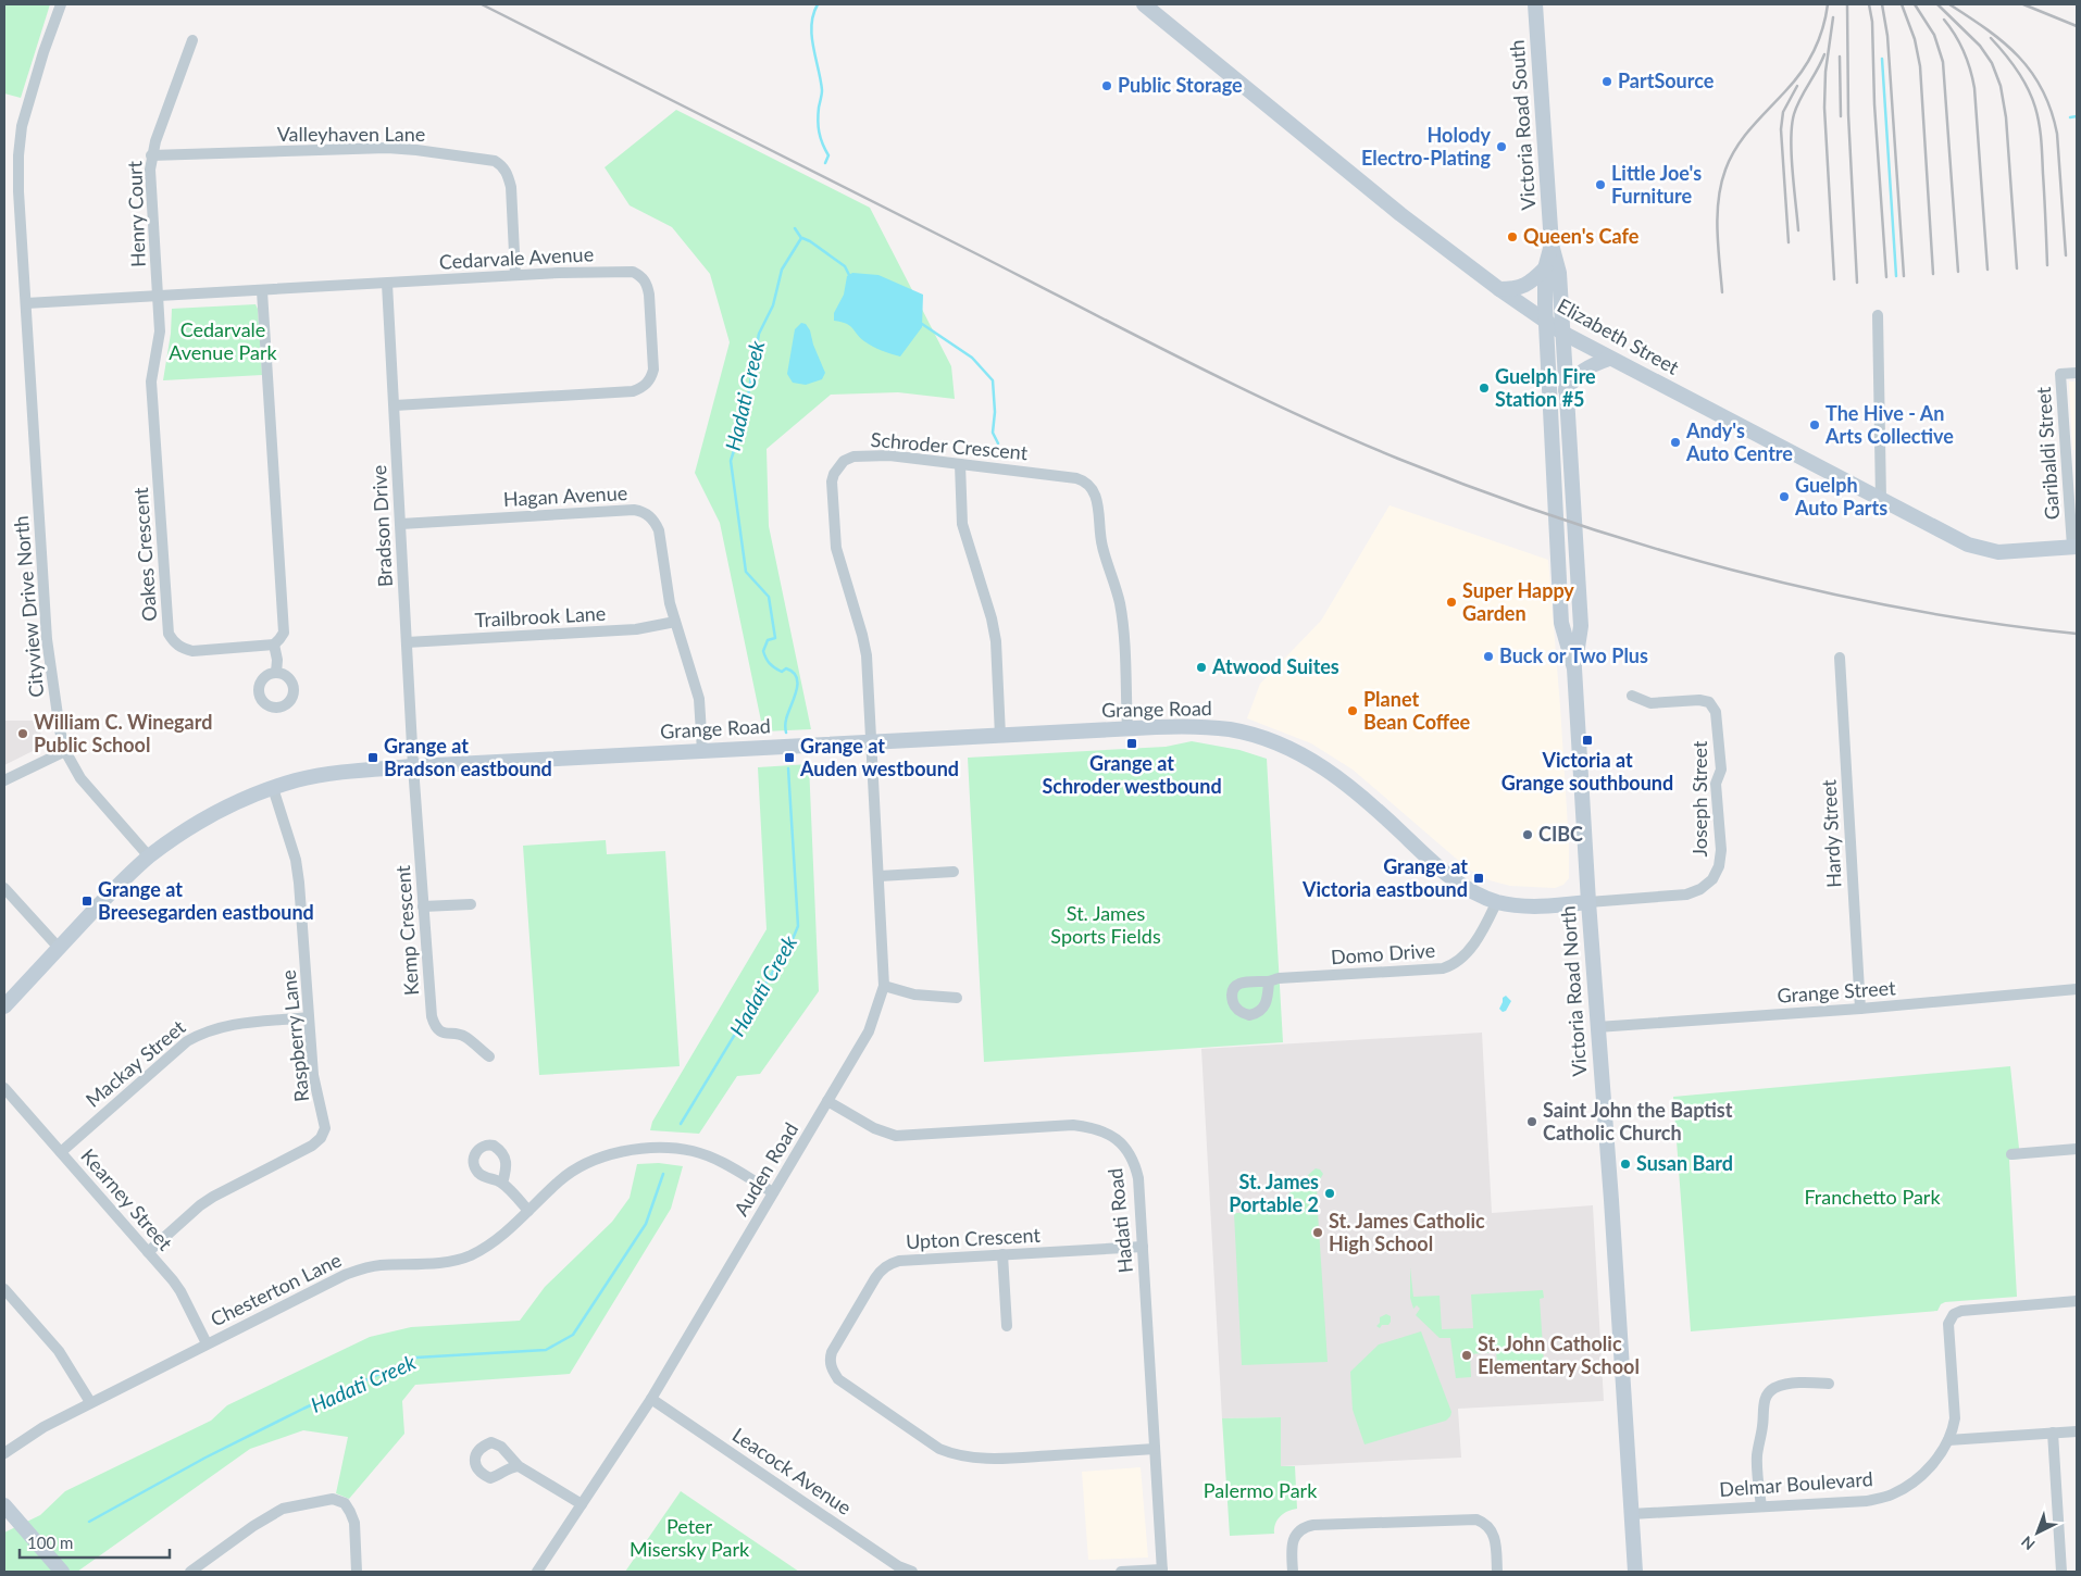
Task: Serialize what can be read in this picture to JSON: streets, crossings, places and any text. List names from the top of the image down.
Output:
{
  "streets": {
    "main road": [
      "Victoria Road South",
      "Elizabeth Street",
      "Grange Road",
      "Victoria Road North"
    ],
    "street": [
      "Valleyhaven Lane",
      "Henry Court",
      "Cedarvale Avenue",
      "Schroder Crescent",
      "Garibaldi Street",
      "Hagan Avenue",
      "Bradson Drive",
      "Oakes Crescent",
      "Cityview Drive North",
      "Trailbrook Lane",
      "Joseph Street",
      "Hardy Street",
      "Kemp Crescent",
      "Domo Drive",
      "Grange Street",
      "Raspberry Lane",
      "Mackay Street",
      "Auden Road",
      "Kearney Street",
      "Hadati Road",
      "Upton Crescent",
      "Chesterton Lane",
      "Leacock Avenue",
      "Delmar Boulevard"
    ]
  },
  "crossings": [
    ["Victoria Road South", "Elizabeth Street"],
    ["Victoria Road South", "Victoria Road North"],
    ["Valleyhaven Lane", "Henry Court"],
    ["Valleyhaven Lane", "Cedarvale Avenue"],
    ["Henry Court", "Cedarvale Avenue"],
    ["Henry Court", "Oakes Crescent"],
    ["Cedarvale Avenue", "Bradson Drive"],
    ["Cedarvale Avenue", "Oakes Crescent"],
    ["Cedarvale Avenue", "Cityview Drive North"],
    ["Elizabeth Street", "Garibaldi Street"],
    ["Schroder Crescent", "Grange Road"],
    ["Schroder Crescent", "Auden Road"],
    ["Hagan Avenue", "Bradson Drive"],
    ["Hagan Avenue", "Trailbrook Lane"],
    ["Hagan Avenue", "Grange Road"],
    ["Bradson Drive", "Trailbrook Lane"],
    ["Bradson Drive", "Grange Road"],
    ["Bradson Drive", "Kemp Crescent"],
    ["Cityview Drive North", "Grange Road"],
    ["Grange Road", "Joseph Street"],
    ["Grange Road", "Kemp Crescent"],
    ["Grange Road", "Domo Drive"],
    ["Grange Road", "Victoria Road North"],
    ["Grange Road", "Raspberry Lane"],
    ["Grange Road", "Auden Road"],
    ["Joseph Street", "Victoria Road North"],
    ["Hardy Street", "Grange Street"],
    ["Victoria Road North", "Grange Street"],
    ["Victoria Road North", "Delmar Boulevard"],
    ["Raspberry Lane", "Mackay Street"],
    ["Raspberry Lane", "Kearney Street"],
    ["Mackay Street", "Kearney Street"],
    ["Auden Road", "Hadati Road"],
    ["Auden Road", "Chesterton Lane"],
    ["Auden Road", "Leacock Avenue"],
    ["Kearney Street", "Chesterton Lane"],
    ["Hadati Road", "Upton Crescent"]
  ],
  "water": ["Hadati Creek"],
  "parks": [
    "Cedarvale Avenue Park",
    "St. James Sports Fields",
    "Franchetto Park",
    "Palermo Park",
    "Peter Misersky Park"
  ],
  "places": {
    "other": [
      "PartSource",
      "Public Storage",
      "Holody Electro-Plating",
      "Little Joe's Furniture",
      "Queen's Cafe",
      "Guelph Fire Station #5",
      "The Hive - An Arts Collective",
      "Andy's Auto Centre",
      "Guelph Auto Parts",
      "Super Happy Garden",
      "Buck or Two Plus",
      "Atwood Suites",
      "Planet Bean Coffee",
      "William C. Winegard Public School",
      "CIBC",
      "Saint John the Baptist Catholic Church",
      "Susan Bard",
      "St. James Portable 2",
      "St. James Catholic High School",
      "St. John Catholic Elementary School"
    ],
    "transit": [
      "Victoria at Grange southbound",
      "Grange at Schroder westbound",
      "Grange at Bradson eastbound",
      "Grange at Auden westbound",
      "Grange at Victoria eastbound",
      "Grange at Breesegarden eastbound"
    ]
  },
  "scale_bar": "100 m",
  "north": "bottom left"
}
